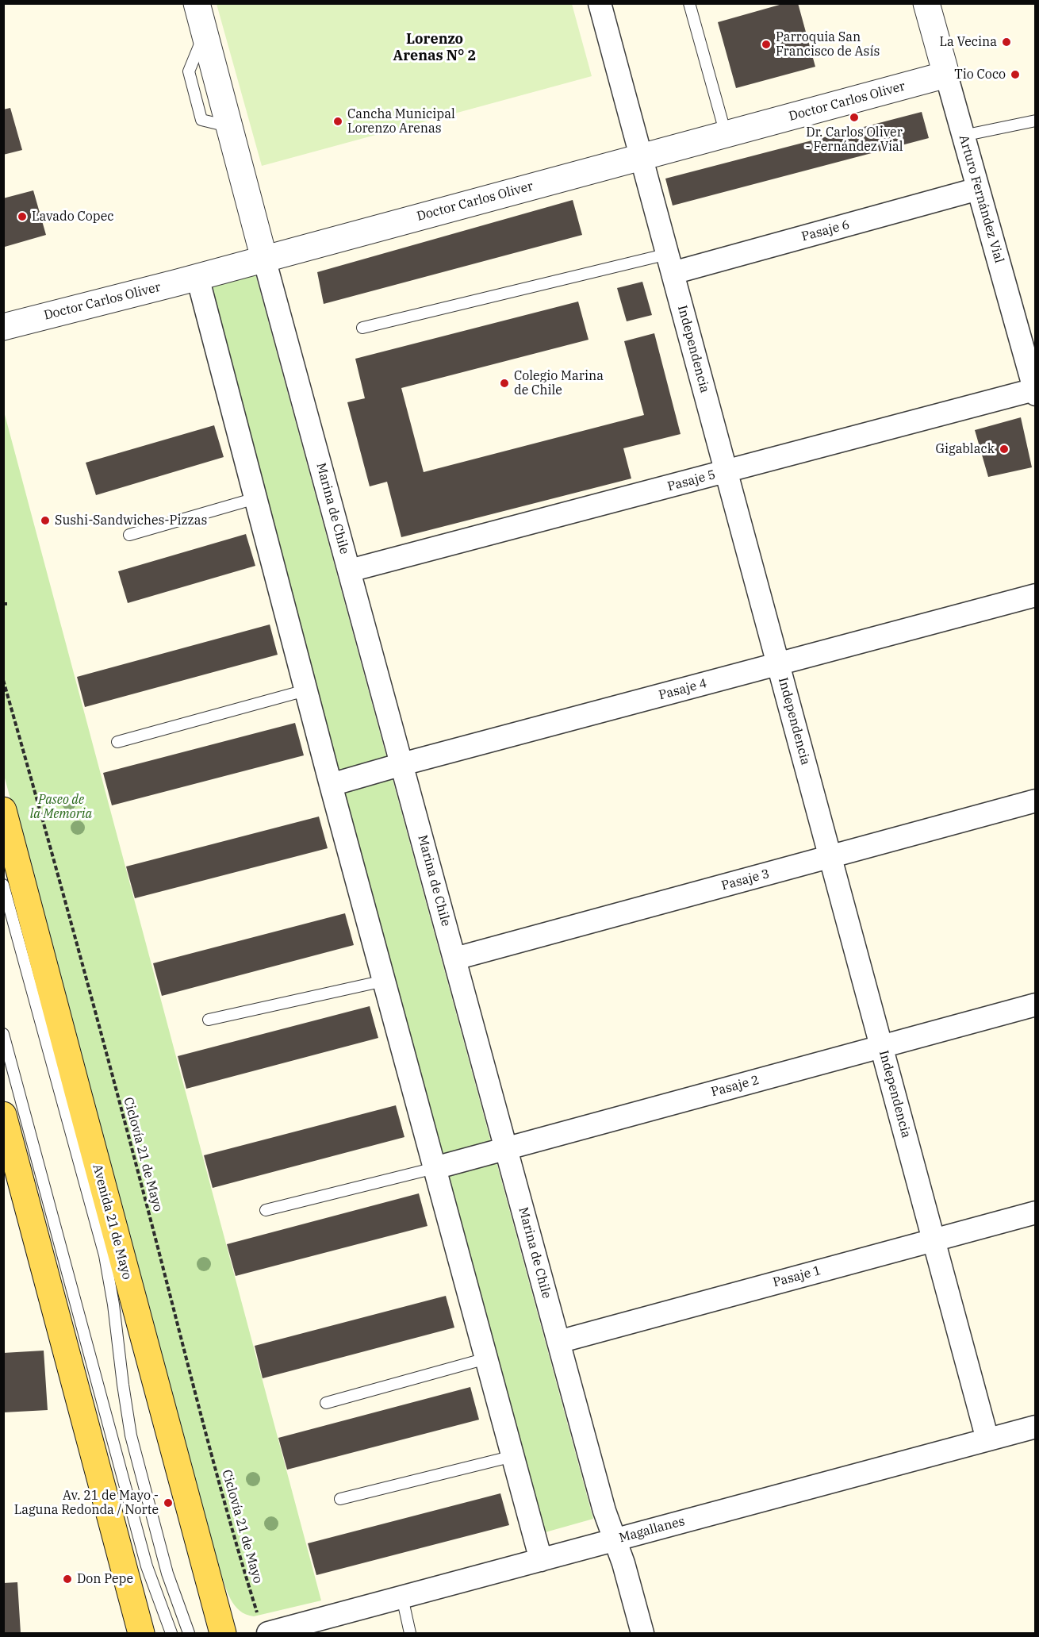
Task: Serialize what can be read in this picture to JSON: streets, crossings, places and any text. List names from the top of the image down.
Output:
{
  "streets": {
    "main road": ["Avenida 21 de Mayo"],
    "street": [
      "Doctor Carlos Oliver",
      "Arturo Fernández Vial",
      "Pasaje 6",
      "Independencia",
      "Pasaje 5",
      "Marina de Chile",
      "Pasaje 4",
      "Pasaje 3",
      "Pasaje 2",
      "Pasaje 1",
      "Magallanes"
    ],
    "path": ["Ciclovía 21 de Mayo"]
  },
  "crossings": [
    ["Doctor Carlos Oliver", "Arturo Fernández Vial"],
    ["Doctor Carlos Oliver", "Independencia"],
    ["Doctor Carlos Oliver", "Marina de Chile"],
    ["Arturo Fernández Vial", "Pasaje 6"],
    ["Arturo Fernández Vial", "Pasaje 5"],
    ["Pasaje 6", "Independencia"],
    ["Independencia", "Pasaje 5"],
    ["Independencia", "Pasaje 4"],
    ["Independencia", "Pasaje 3"],
    ["Independencia", "Pasaje 2"],
    ["Independencia", "Pasaje 1"],
    ["Independencia", "Magallanes"],
    ["Pasaje 5", "Marina de Chile"],
    ["Marina de Chile", "Pasaje 4"],
    ["Marina de Chile", "Pasaje 3"],
    ["Marina de Chile", "Pasaje 2"],
    ["Marina de Chile", "Pasaje 1"],
    ["Marina de Chile", "Magallanes"],
    ["Ciclovía 21 de Mayo", "Magallanes"]
  ],
  "districts": ["Lorenzo Arenas N° 2"],
  "parks": ["Paseo de la Memoria"],
  "places": [
    "La Vecina",
    "Parroquia San Francisco de Asís",
    "Tio Coco",
    "Dr. Carlos Oliver - Fernández Vial",
    "Cancha Municipal Lorenzo Arenas",
    "Lavado Copec",
    "Colegio Marina de Chile",
    "Gigablack",
    "Sushi-Sandwiches-Pizzas",
    "Av. 21 de Mayo - Laguna Redonda / Norte",
    "Don Pepe"
  ]
}
